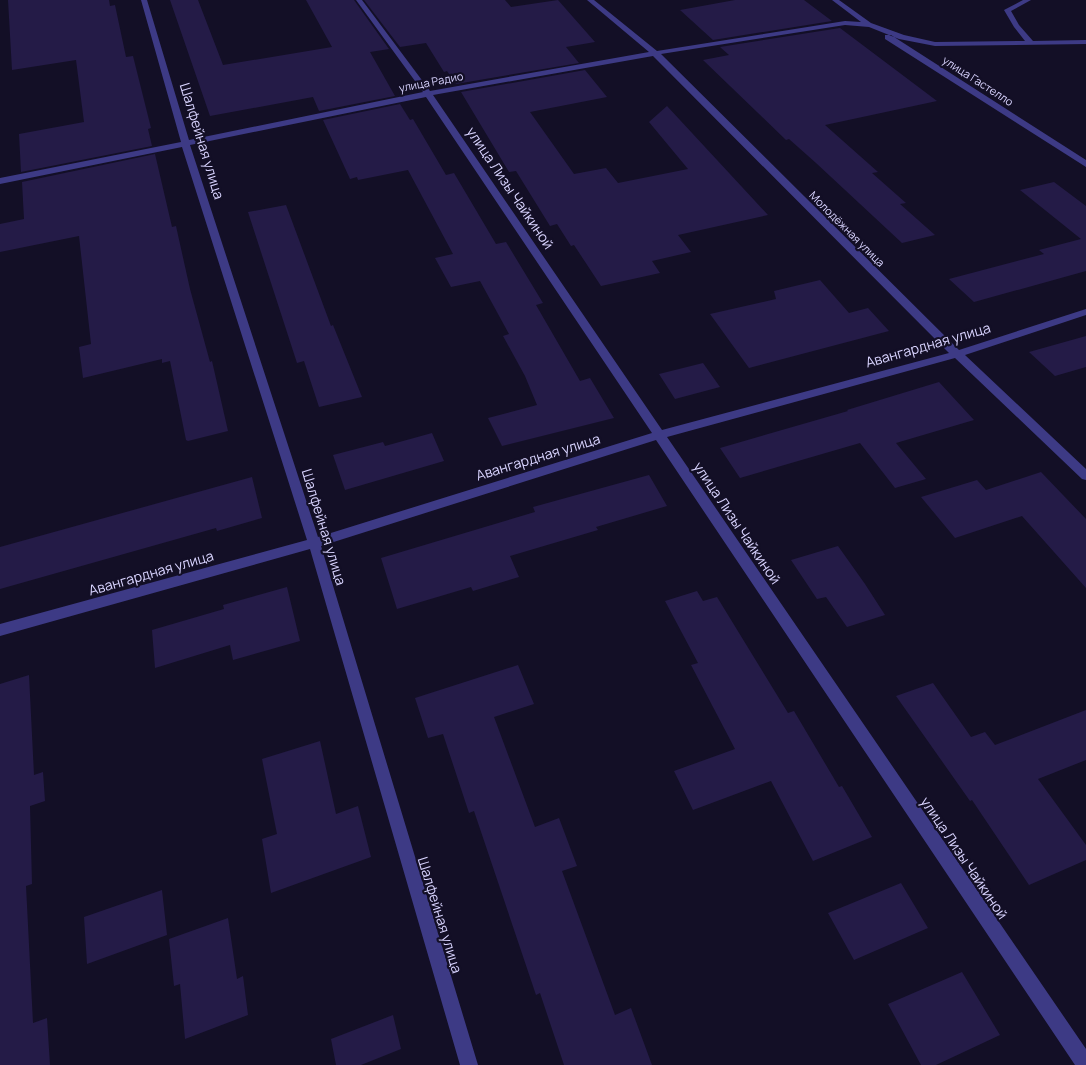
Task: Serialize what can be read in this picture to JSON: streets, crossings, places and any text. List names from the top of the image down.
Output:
{
  "streets": {
    "street": [
      "улица Гастелло",
      "улица Радио",
      "Шалфейная улица",
      "улица Лизы Чайкиной",
      "Молодёжная улица",
      "Авангардная улица"
    ]
  },
  "crossings": [
    ["улица Гастелло", "улица Радио"],
    ["улица Радио", "Шалфейная улица"],
    ["улица Радио", "улица Лизы Чайкиной"],
    ["улица Радио", "Молодёжная улица"],
    ["Шалфейная улица", "Авангардная улица"],
    ["улица Лизы Чайкиной", "Авангардная улица"],
    ["Молодёжная улица", "Авангардная улица"]
  ]
}
